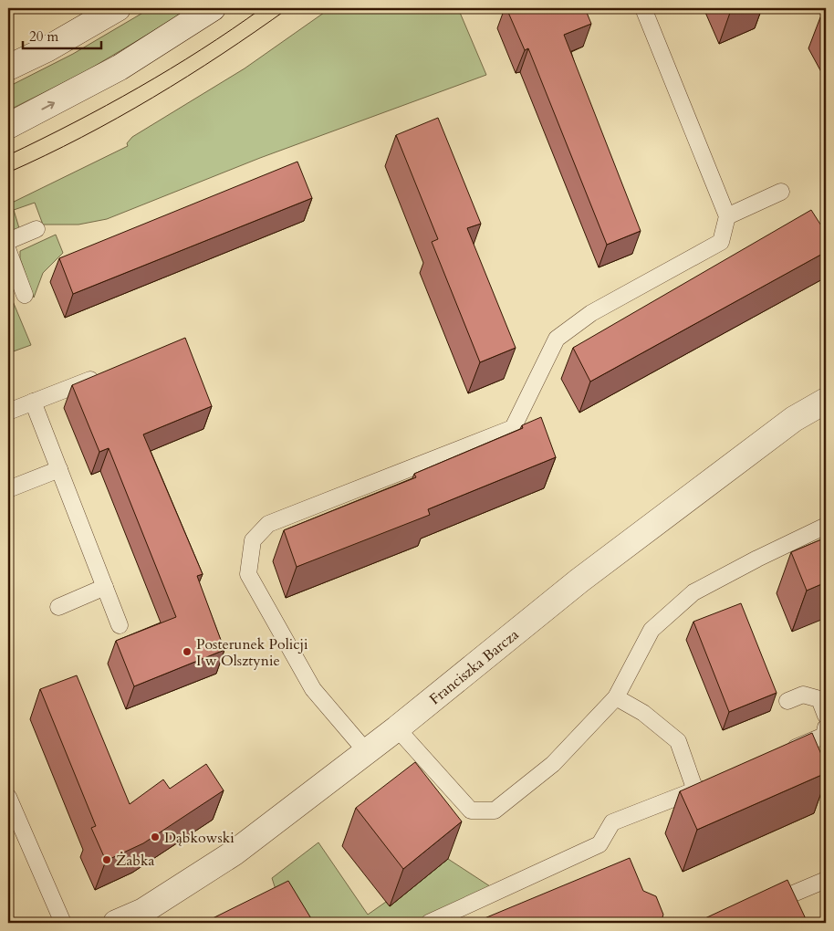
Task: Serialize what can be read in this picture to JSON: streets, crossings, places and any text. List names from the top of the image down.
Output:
{
  "streets": {
    "street": ["Franciszka Barcza"]
  },
  "places": ["Posterunek Policji I w Olsztynie", "Dąbkowski", "Żabka"],
  "scale_bar": "20 m"
}
